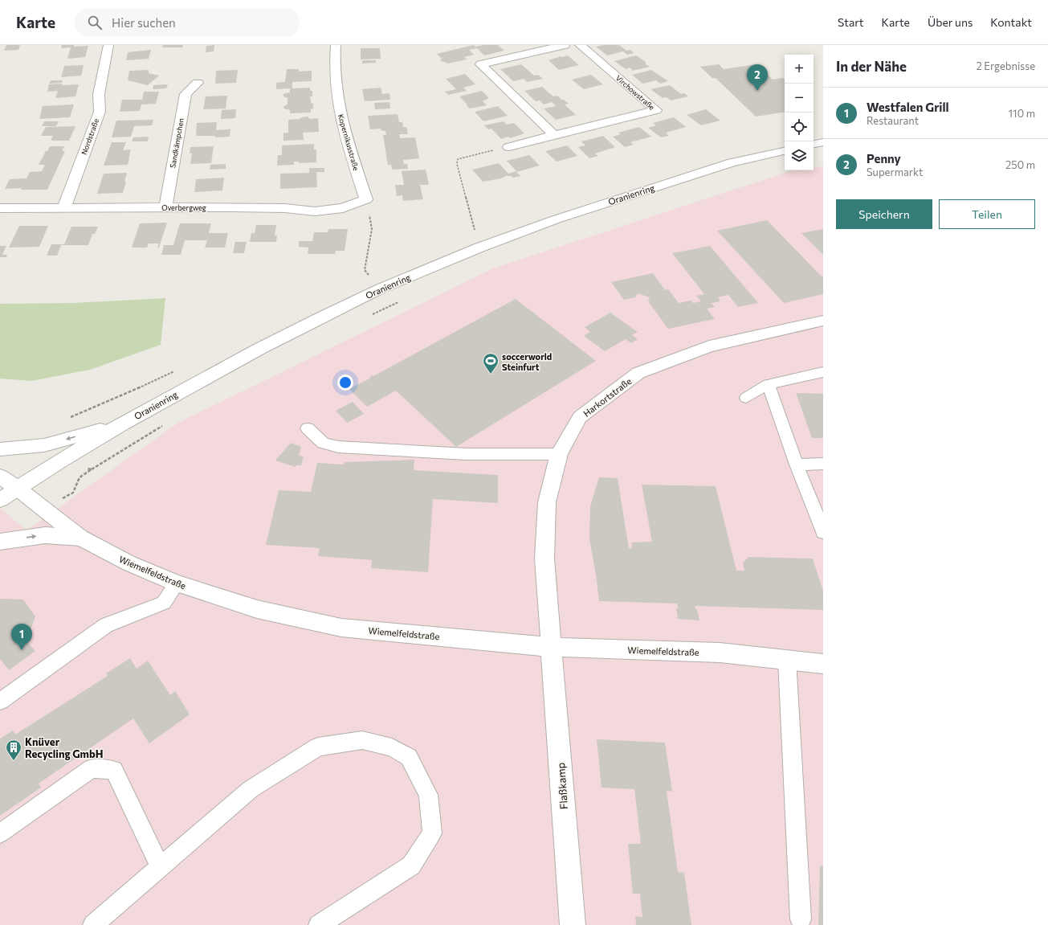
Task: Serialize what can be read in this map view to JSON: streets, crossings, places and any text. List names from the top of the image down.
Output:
{
  "streets": {
    "street": [
      "Virchowstraße",
      "Nordstraße",
      "Kopernikusstraße",
      "Sandkämpchen",
      "Oranienring",
      "Overbergweg",
      "Harkortstraße",
      "Wiemelfeldstraße",
      "Flaßkamp"
    ]
  },
  "crossings": [
    ["Nordstraße", "Overbergweg"],
    ["Kopernikusstraße", "Overbergweg"],
    ["Sandkämpchen", "Overbergweg"],
    ["Oranienring", "Wiemelfeldstraße"],
    ["Harkortstraße", "Wiemelfeldstraße"],
    ["Harkortstraße", "Flaßkamp"],
    ["Wiemelfeldstraße", "Flaßkamp"]
  ],
  "places": {
    "sports": ["soccerworld Steinfurt"],
    "building": ["Knüver Recycling GmbH"]
  },
  "page": {
    "header": "Karte",
    "search": "Hier suchen",
    "nav": [
      "Start",
      "Karte",
      "Über uns",
      "Kontakt"
    ],
    "heading": ["In der Nähe", "2 Ergebnisse"],
    "map_buttons": ["+", "−"],
    "pins": ["2", "1"],
    "list": [
      {
        "mark": "1",
        "name": "Westfalen Grill",
        "note": "Restaurant",
        "value": "110 m"
      },
      {
        "mark": "2",
        "name": "Penny",
        "note": "Supermarkt",
        "value": "250 m"
      }
    ],
    "buttons": ["Speichern", "Teilen"]
  }
}
